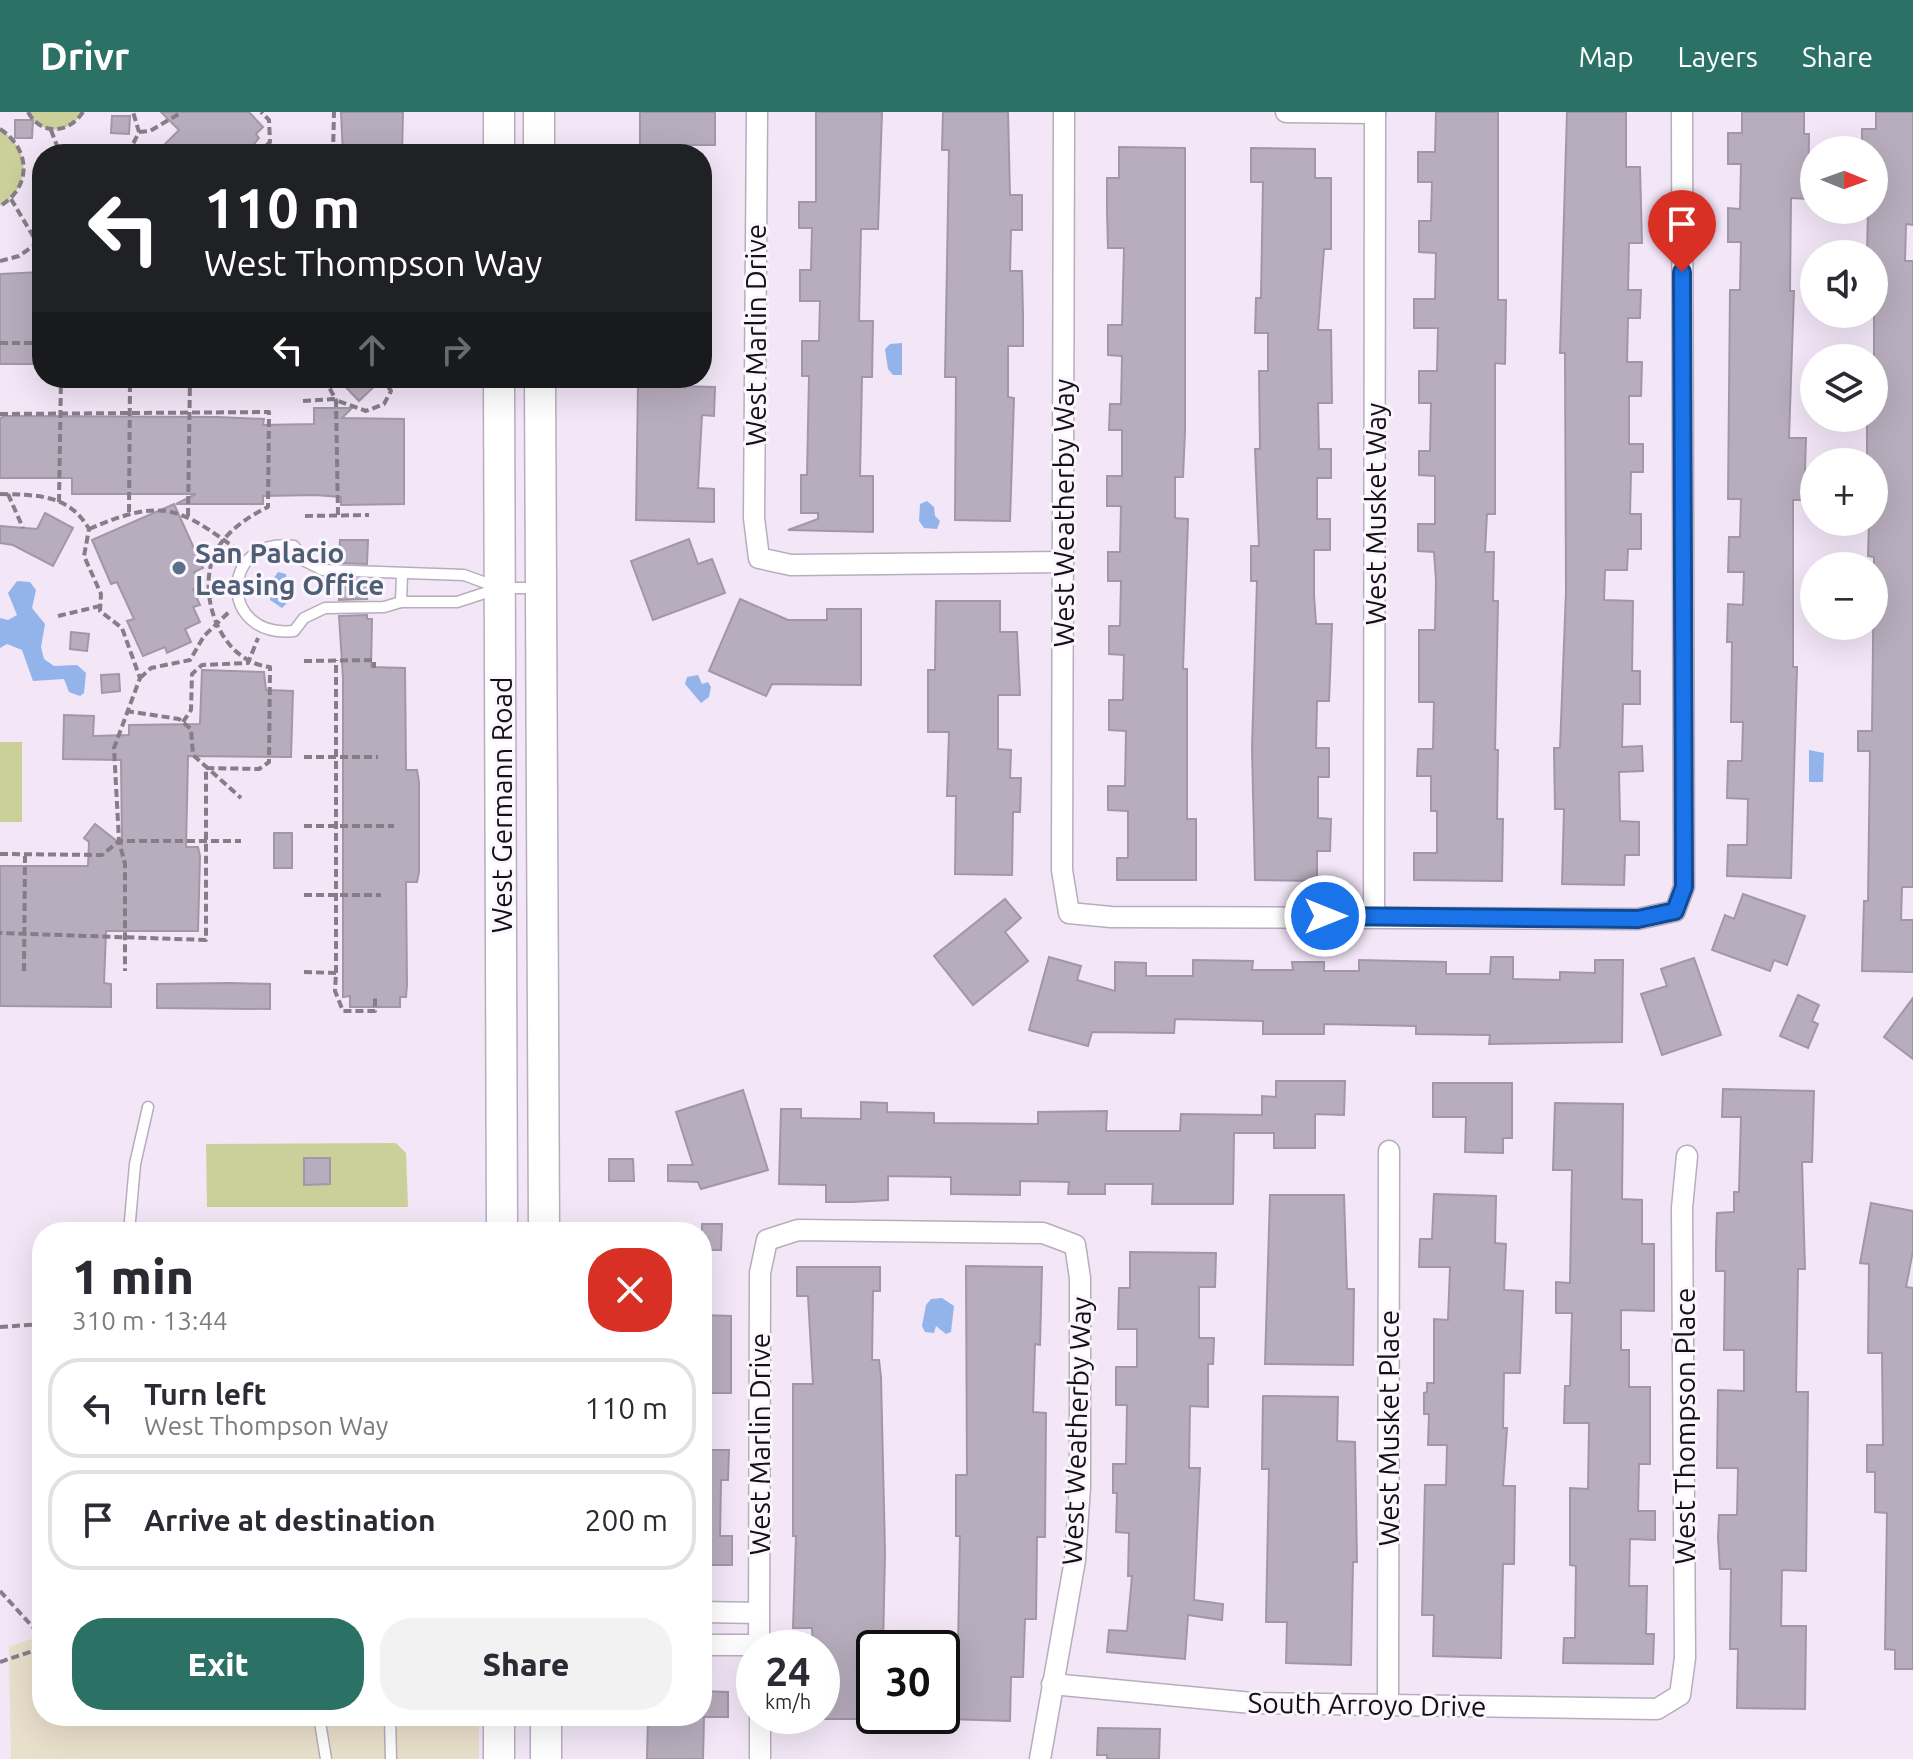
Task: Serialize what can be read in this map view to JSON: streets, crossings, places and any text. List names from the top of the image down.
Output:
{
  "streets": {
    "main road": ["West Germann Road"],
    "street": [
      "West Marlin Drive",
      "West Weatherby Way",
      "West Musket Way",
      "West Thompson Place",
      "West Musket Place",
      "South Arroyo Drive"
    ]
  },
  "crossings": [
    ["West Marlin Drive", "West Weatherby Way"],
    ["West Weatherby Way", "West Musket Way"],
    ["West Weatherby Way", "South Arroyo Drive"],
    ["West Thompson Place", "South Arroyo Drive"],
    ["West Musket Place", "South Arroyo Drive"]
  ],
  "places": ["San Palacio Leasing Office"],
  "north": "right",
  "page": {
    "header": "Drivr",
    "nav": ["Map", "Layers", "Share"],
    "map_buttons": ["+", "−"],
    "turn": ["110 m", "West Thompson Way"],
    "heading": ["1 min", "310 m · 13:44"],
    "list": [
      {
        "name": "Turn left",
        "note": "West Thompson Way",
        "value": "110 m"
      },
      {
        "name": "Arrive at destination",
        "value": "200 m"
      }
    ],
    "buttons": ["Exit", "Share"],
    "speed": "24 km/h",
    "limit": "30"
  }
}
